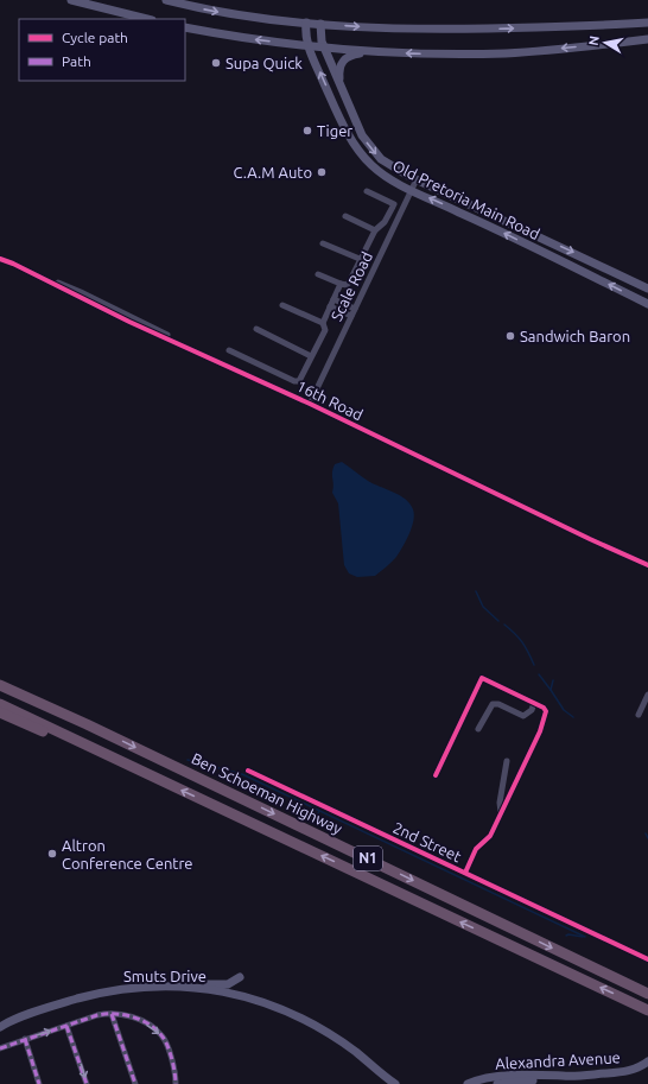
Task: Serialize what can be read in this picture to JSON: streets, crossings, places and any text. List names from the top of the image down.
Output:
{
  "streets": {
    "highway": ["Ben Schoeman Highway", "N1"],
    "main road": ["Old Pretoria Main Road", "Smuts Drive", "Alexandra Avenue"],
    "street": ["Scale Road", "16th Road", "2nd Street"]
  },
  "crossings": [
    ["Old Pretoria Main Road", "Scale Road"],
    ["Scale Road", "16th Road"]
  ],
  "places": [
    "Supa Quick",
    "Tiger",
    "C.A.M Auto",
    "Sandwich Baron",
    "Altron Conference Centre"
  ],
  "legend": ["Cycle path", "Path"],
  "north": "left"
}
